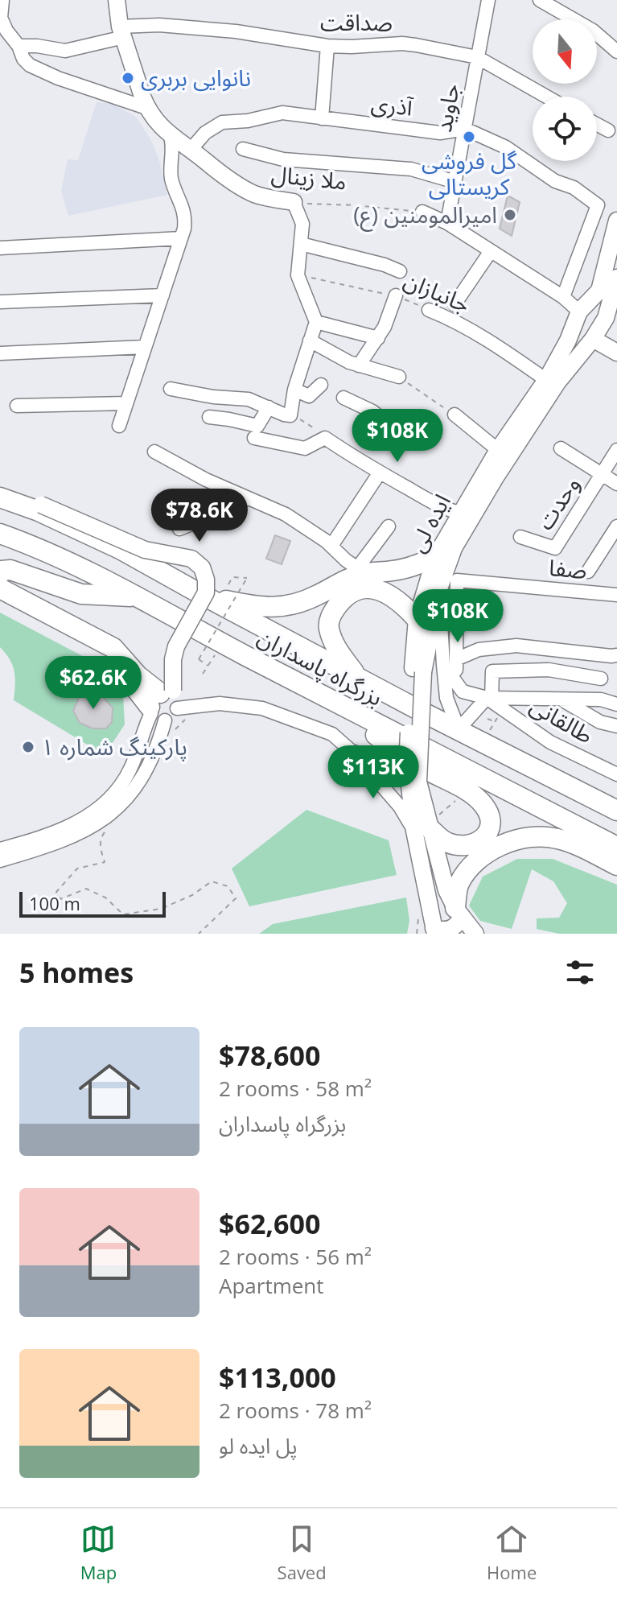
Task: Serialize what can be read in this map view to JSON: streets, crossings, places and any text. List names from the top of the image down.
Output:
{
  "streets": {
    "highway": ["بزرگراه پاسداران"],
    "main road": ["ملا زینال", "ایده لی"],
    "street": [
      "صداقت",
      "آذری",
      "جاوید",
      "جانبازان",
      "وحدت",
      "صفا",
      "طالقانی"
    ]
  },
  "crossings": [
    ["صداقت", "جاوید"],
    ["صداقت", "ملا زینال"],
    ["آذری", "جاوید"],
    ["آذری", "ملا زینال"],
    ["جانبازان", "ایده لی"]
  ],
  "places": [
    "نانوایی بربری",
    "گل فروشی کریستالی",
    "امیرالمومنین (ع)",
    "پارکینگ شماره ۱"
  ],
  "scale_bar": "100 m",
  "north": "bottom",
  "page": {
    "price": [
      "$108K",
      "$78.6K",
      "$108K",
      "$62.6K",
      "$113K"
    ],
    "scale": "100 m",
    "heading": "5 homes",
    "list": [
      {
        "name": "$78,600",
        "note": "2 rooms · 58 m² · بزرگراه پاسداران"
      },
      {
        "name": "$62,600",
        "note": "2 rooms · 56 m² · Apartment"
      },
      {
        "name": "$113,000",
        "note": "2 rooms · 78 m² · پل ایده لو"
      }
    ],
    "tabs": ["Map", "Saved", "Home"]
  }
}
